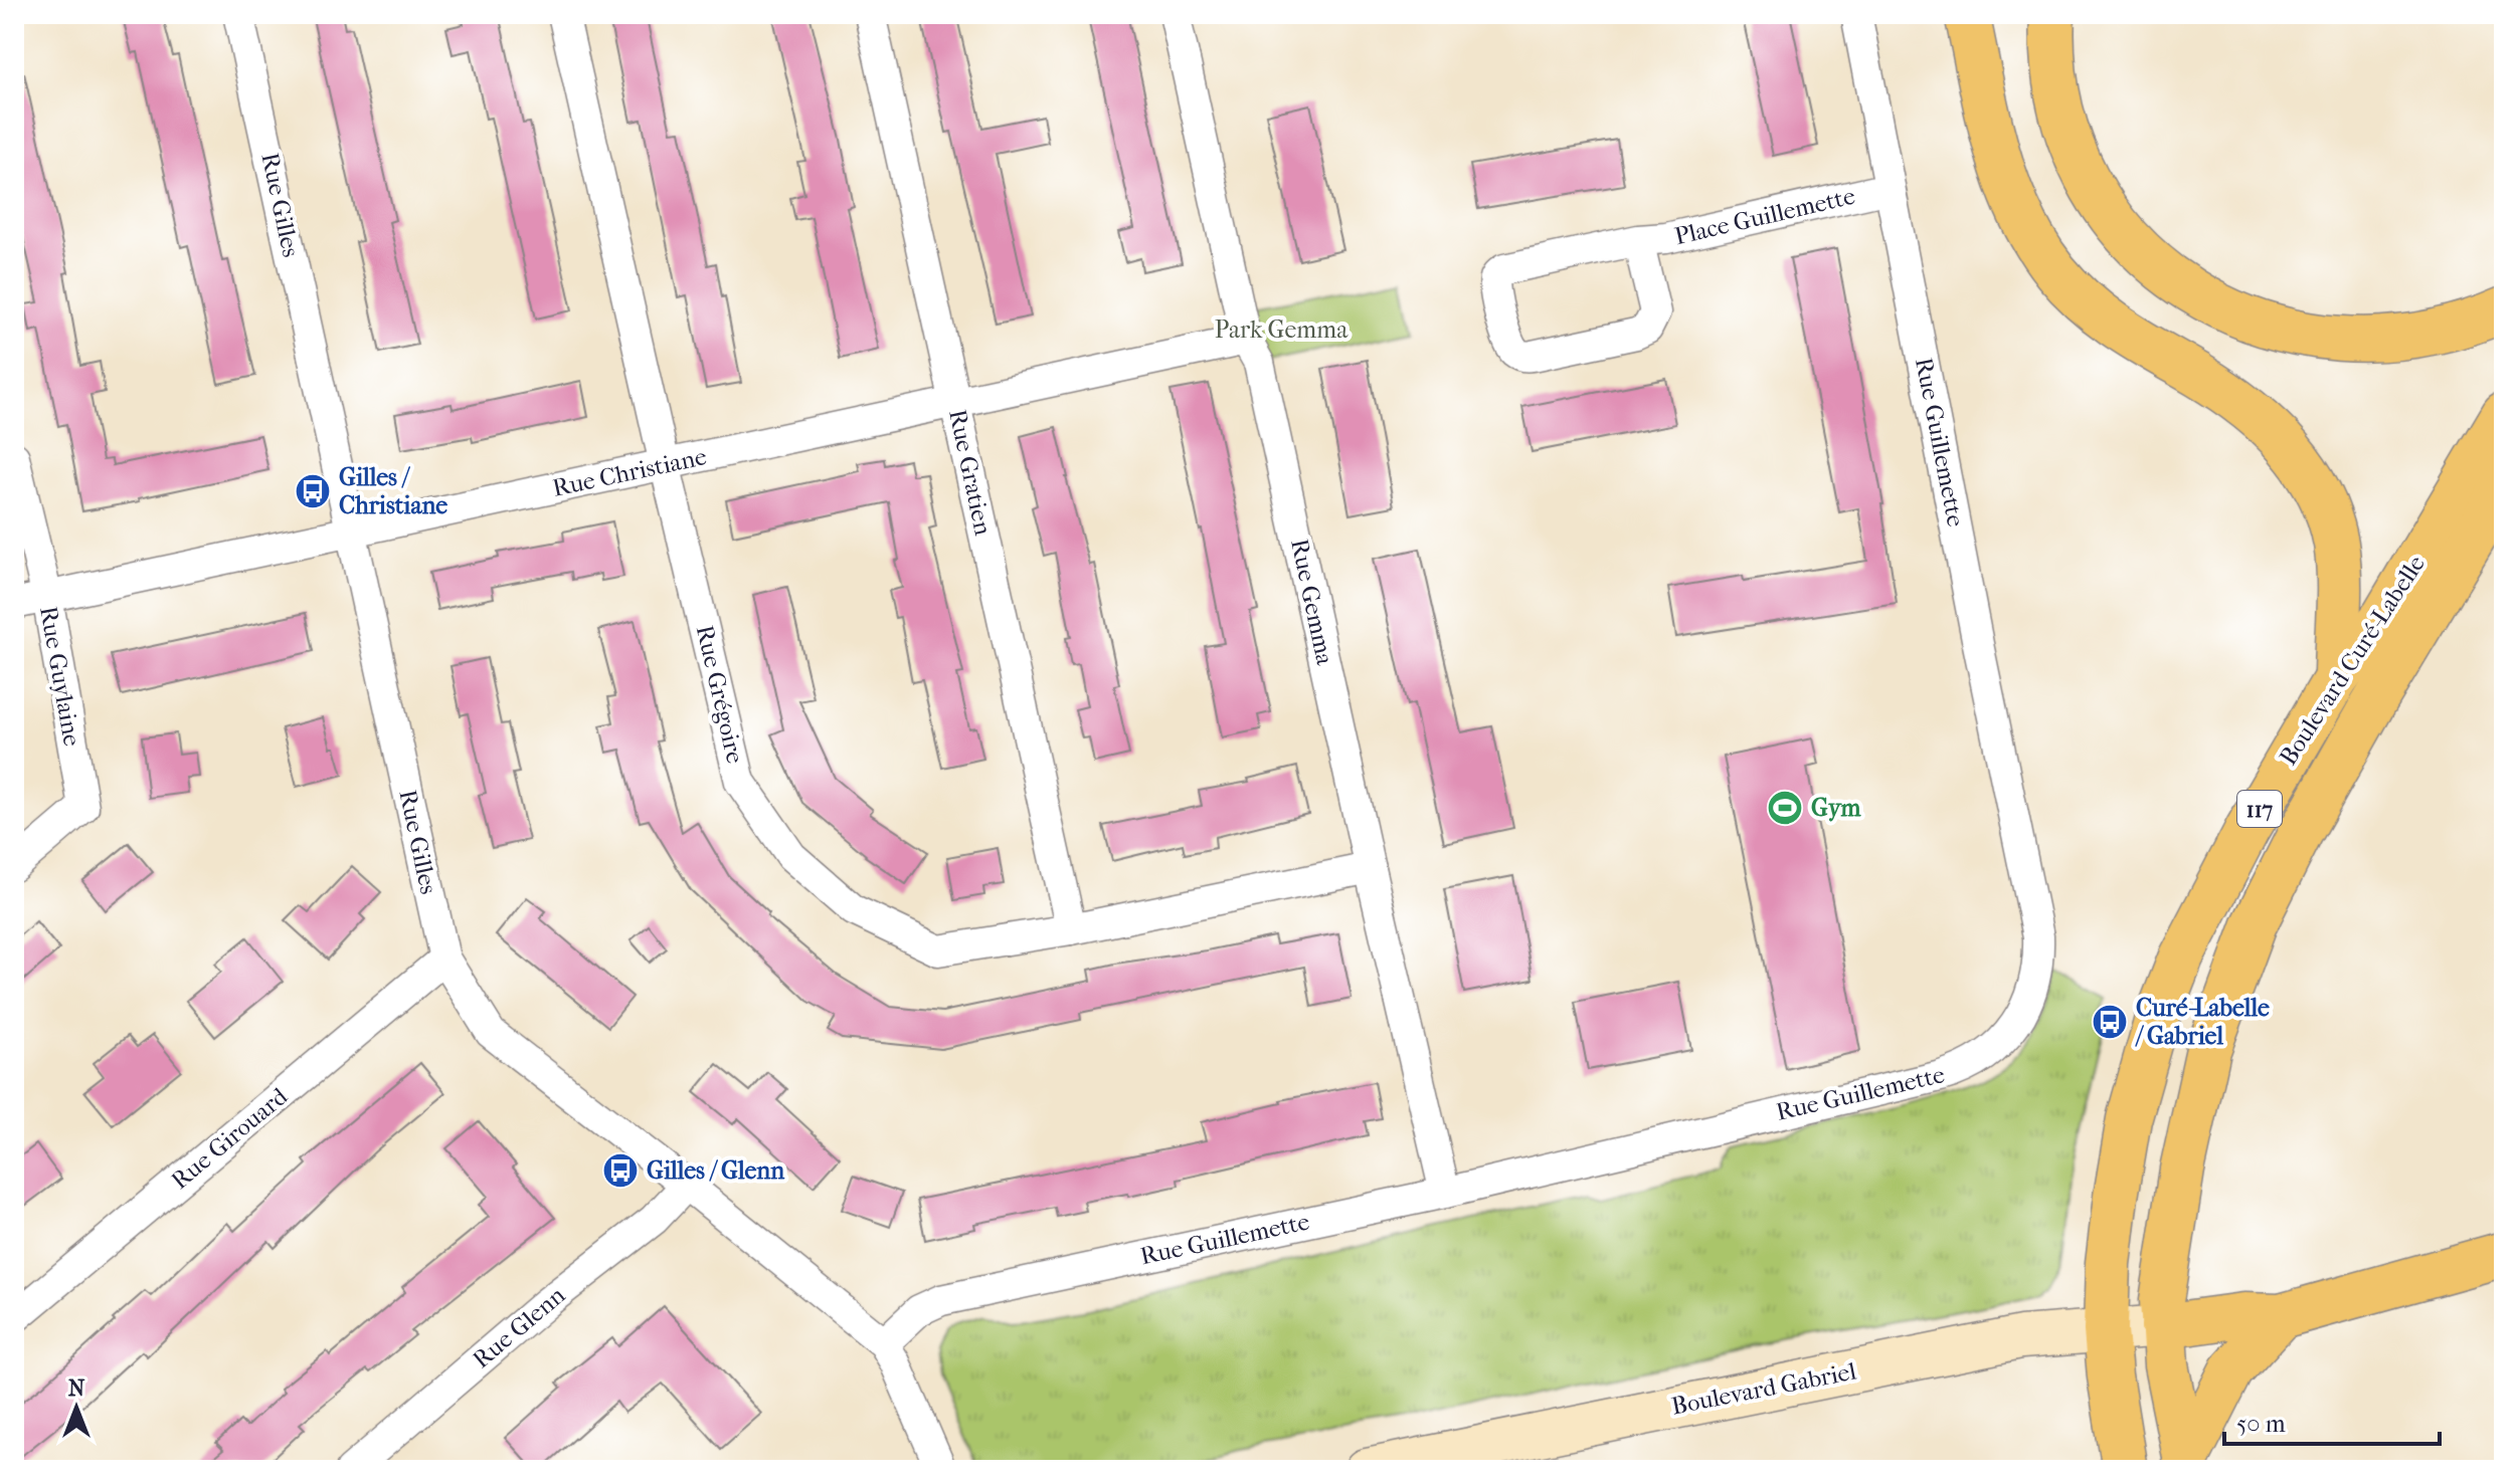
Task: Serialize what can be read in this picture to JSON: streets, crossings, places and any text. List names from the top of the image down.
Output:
{
  "streets": {
    "main road": ["Boulevard Curé-Labelle", "117"],
    "street": [
      "Rue Gilles",
      "Place Guillemette",
      "Rue Guillemette",
      "Rue Christiane",
      "Rue Gratien",
      "Rue Gemma",
      "Rue Guylaine",
      "Rue Grégoire",
      "Rue Girouard",
      "Rue Glenn",
      "Boulevard Gabriel"
    ]
  },
  "crossings": [
    ["Rue Gilles", "Rue Guillemette"],
    ["Rue Gilles", "Rue Christiane"],
    ["Rue Gilles", "Rue Girouard"],
    ["Rue Gilles", "Rue Glenn"],
    ["Place Guillemette", "Rue Guillemette"],
    ["Rue Guillemette", "Rue Gemma"],
    ["Rue Christiane", "Rue Gratien"],
    ["Rue Christiane", "Rue Gemma"],
    ["Rue Christiane", "Rue Guylaine"],
    ["Rue Christiane", "Rue Grégoire"],
    ["Rue Gratien", "Rue Grégoire"],
    ["Rue Gemma", "Rue Grégoire"],
    ["Boulevard Curé-Labelle", "Boulevard Gabriel"]
  ],
  "parks": ["Park Gemma"],
  "places": {
    "bus stop": ["Gilles / Christiane", "Curé-Labelle / Gabriel", "Gilles / Glenn"],
    "sports": ["Gym"]
  },
  "scale_bar": "50 m",
  "north": "top"
}
